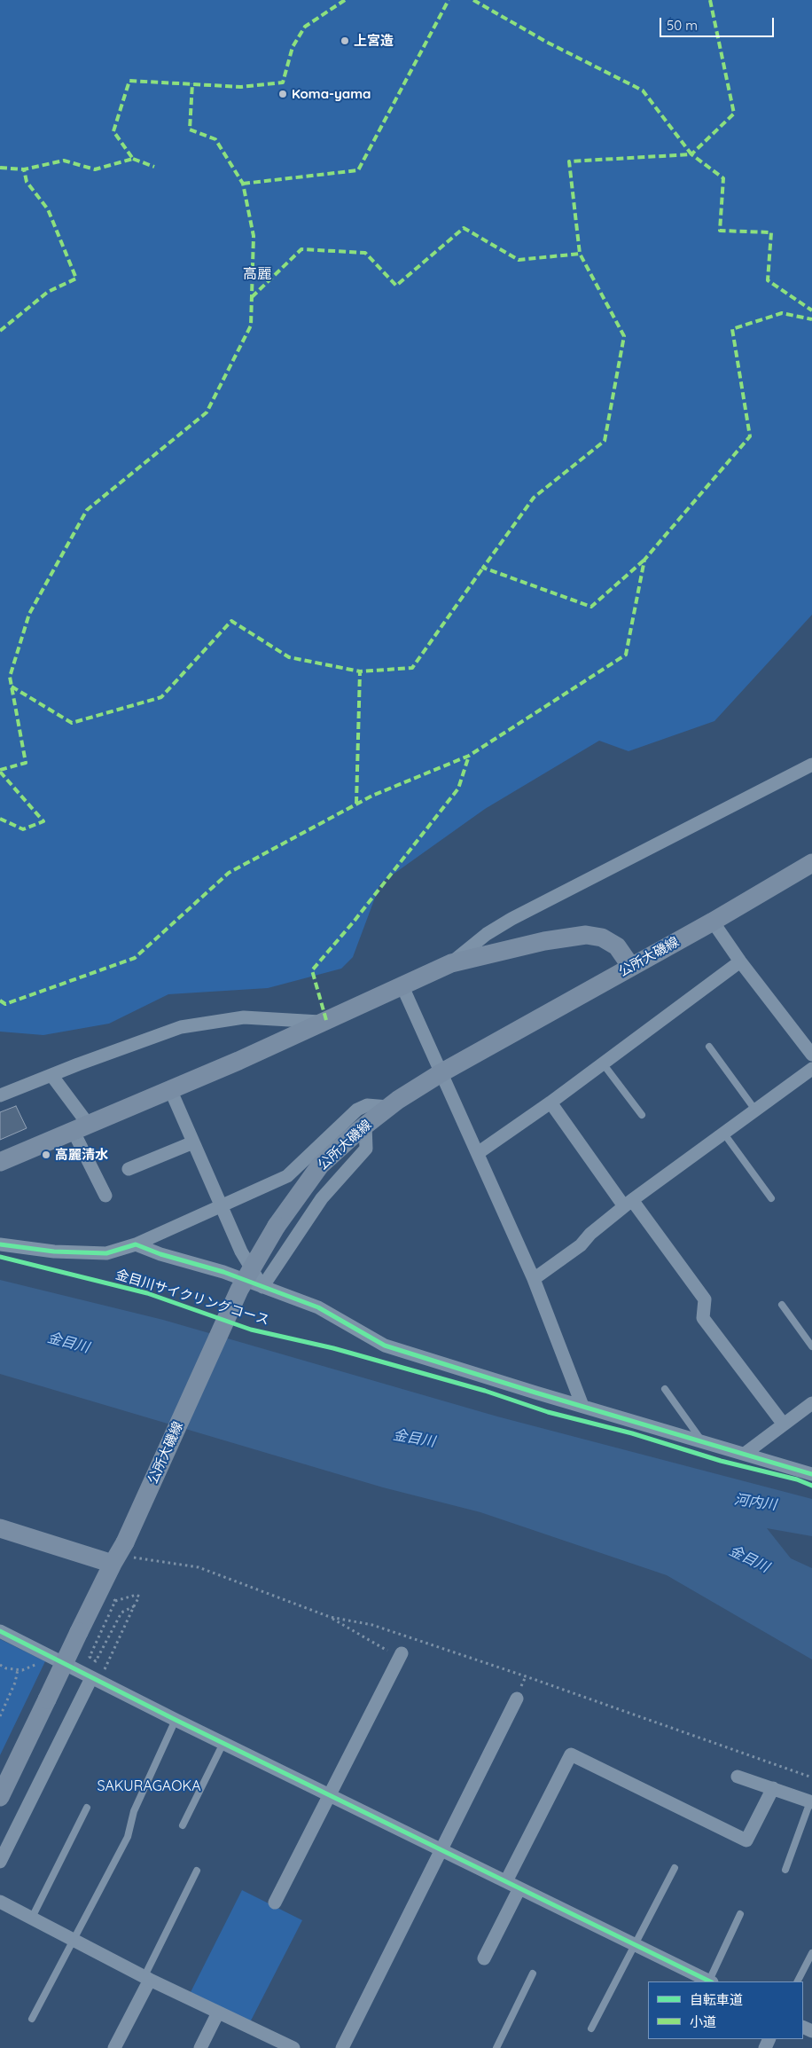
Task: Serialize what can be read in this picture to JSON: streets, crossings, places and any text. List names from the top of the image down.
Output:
{
  "streets": {
    "main road": ["公所大磯線"],
    "cycle path": ["金目川サイクリングコース"]
  },
  "districts": ["高麗", "SAKURAGAOKA"],
  "water": ["金目川", "河内川"],
  "places": ["上宮造", "Koma-yama", "高麗清水"],
  "legend": ["自転車道", "小道"],
  "scale_bar": "50 m"
}
